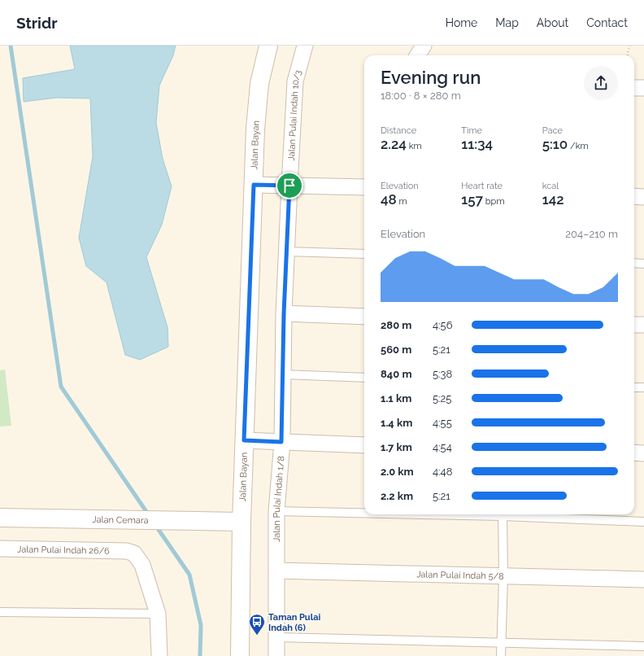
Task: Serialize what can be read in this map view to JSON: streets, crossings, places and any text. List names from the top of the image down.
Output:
{
  "streets": {
    "street": [
      "Jalan Pulai Indah 10/3",
      "Jalan Bayan",
      "Jalan Pulai Indah 1/8",
      "Jalan Cemara",
      "Jalan Pulai Indah 26/6",
      "Jalan Pulai Indah 5/8"
    ]
  },
  "crossings": [
    ["Jalan Pulai Indah 10/3", "Jalan Pulai Indah 1/8"],
    ["Jalan Bayan", "Jalan Cemara"],
    ["Jalan Pulai Indah 1/8", "Jalan Pulai Indah 5/8"]
  ],
  "places": {
    "bus stop": ["Taman Pulai Indah (6)"]
  },
  "page": {
    "header": "Stridr",
    "nav": [
      "Home",
      "Map",
      "About",
      "Contact"
    ],
    "heading": ["Evening run", "18:00 · 8 × 280 m"],
    "stats": [
      ["Distance", "2.24 km"],
      ["Time", "11:34"],
      ["Pace", "5:10 /km"],
      ["Elevation", "48 m"],
      ["Heart rate", "157 bpm"],
      ["kcal", "142"]
    ],
    "chart": ["Elevation", "204–210 m"],
    "list": [
      {
        "name": "280 m",
        "note": "4:56"
      },
      {
        "name": "560 m",
        "note": "5:21"
      },
      {
        "name": "840 m",
        "note": "5:38"
      },
      {
        "name": "1.1 km",
        "note": "5:25"
      },
      {
        "name": "1.4 km",
        "note": "4:55"
      },
      {
        "name": "1.7 km",
        "note": "4:54"
      },
      {
        "name": "2.0 km",
        "note": "4:48"
      },
      {
        "name": "2.2 km",
        "note": "5:21"
      }
    ]
  }
}
